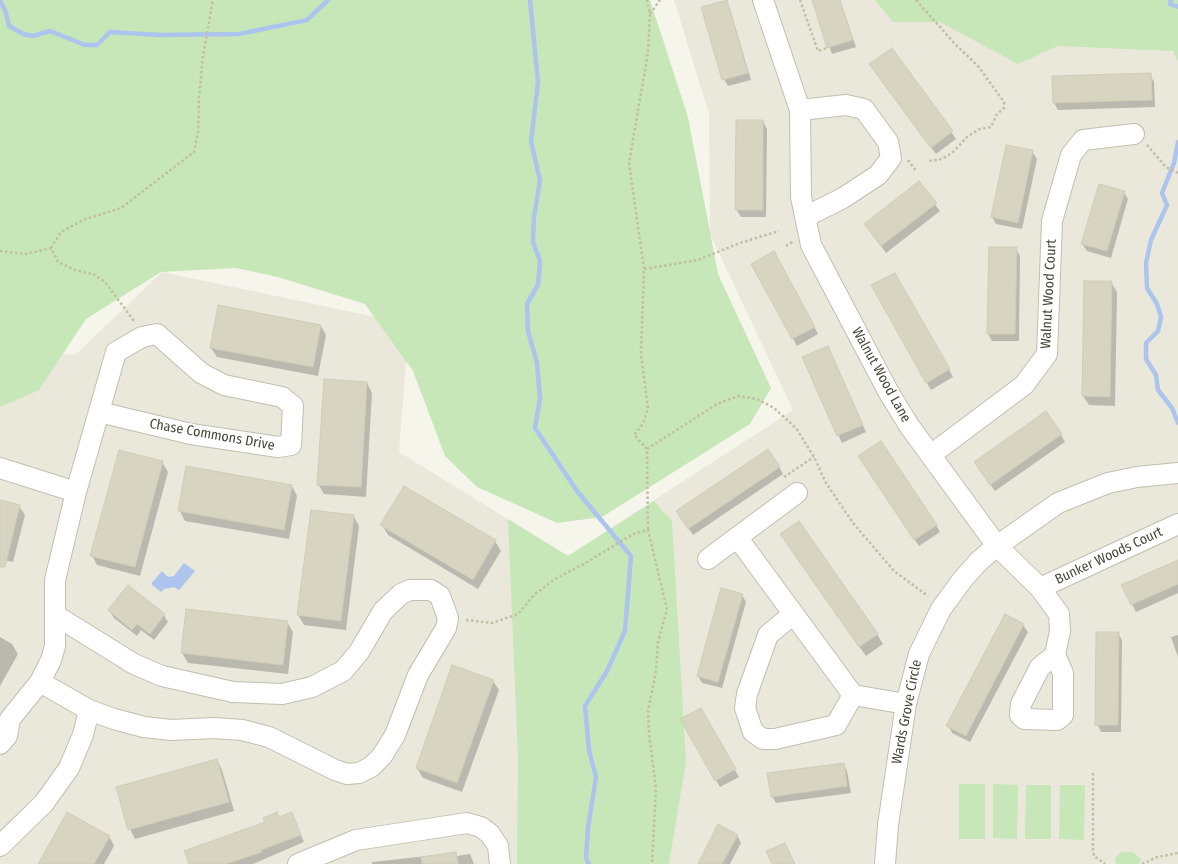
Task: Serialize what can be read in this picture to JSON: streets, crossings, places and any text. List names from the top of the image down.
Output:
{
  "streets": {
    "street": [
      "Walnut Wood Court",
      "Walnut Wood Lane",
      "Chase Commons Drive",
      "Bunker Woods Court",
      "Wards Grove Circle"
    ]
  },
  "crossings": [
    ["Walnut Wood Court", "Walnut Wood Lane"],
    ["Walnut Wood Lane", "Bunker Woods Court"],
    ["Walnut Wood Lane", "Wards Grove Circle"]
  ]
}
